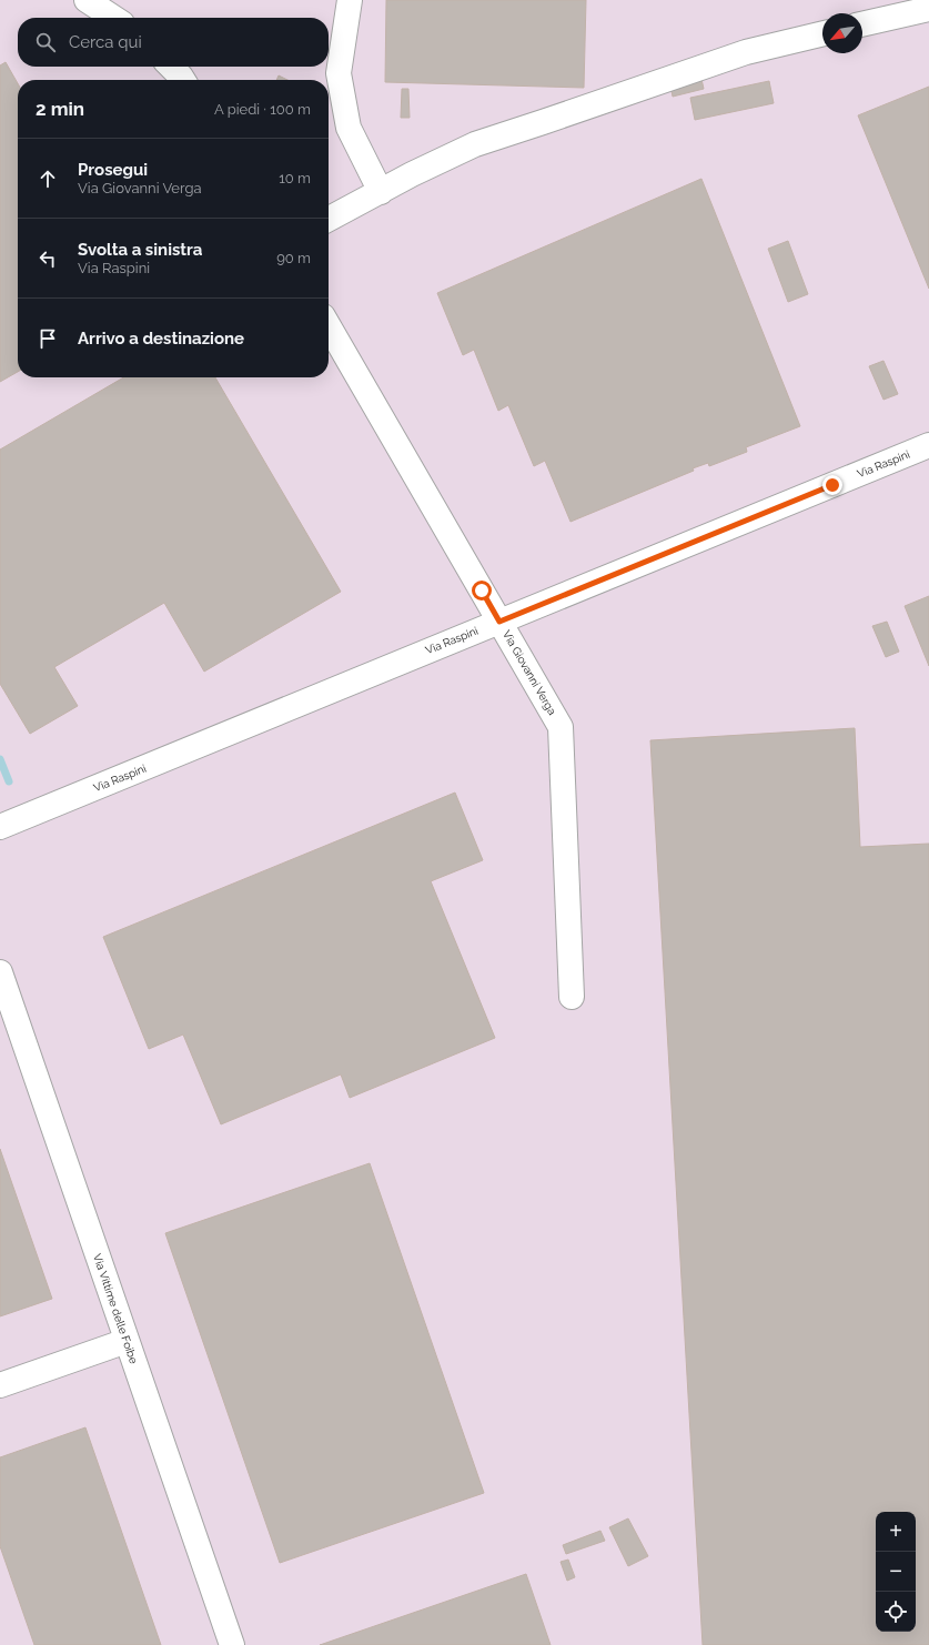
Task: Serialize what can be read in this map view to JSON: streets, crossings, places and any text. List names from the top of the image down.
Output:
{
  "streets": {
    "street": ["Via Raspini", "Via Giovanni Verga", "Via Vittime delle Foibe"]
  },
  "crossings": [
    ["Via Raspini", "Via Giovanni Verga"]
  ],
  "north": "bottom left",
  "page": {
    "search": "Cerca qui",
    "heading": ["2 min", "A piedi · 100 m"],
    "list": [
      ["Prosegui", "Via Giovanni Verga", "10 m"],
      ["Svolta a sinistra", "Via Raspini", "90 m"],
      "Arrivo a destinazione"
    ],
    "map_buttons": ["+", "−"]
  }
}
